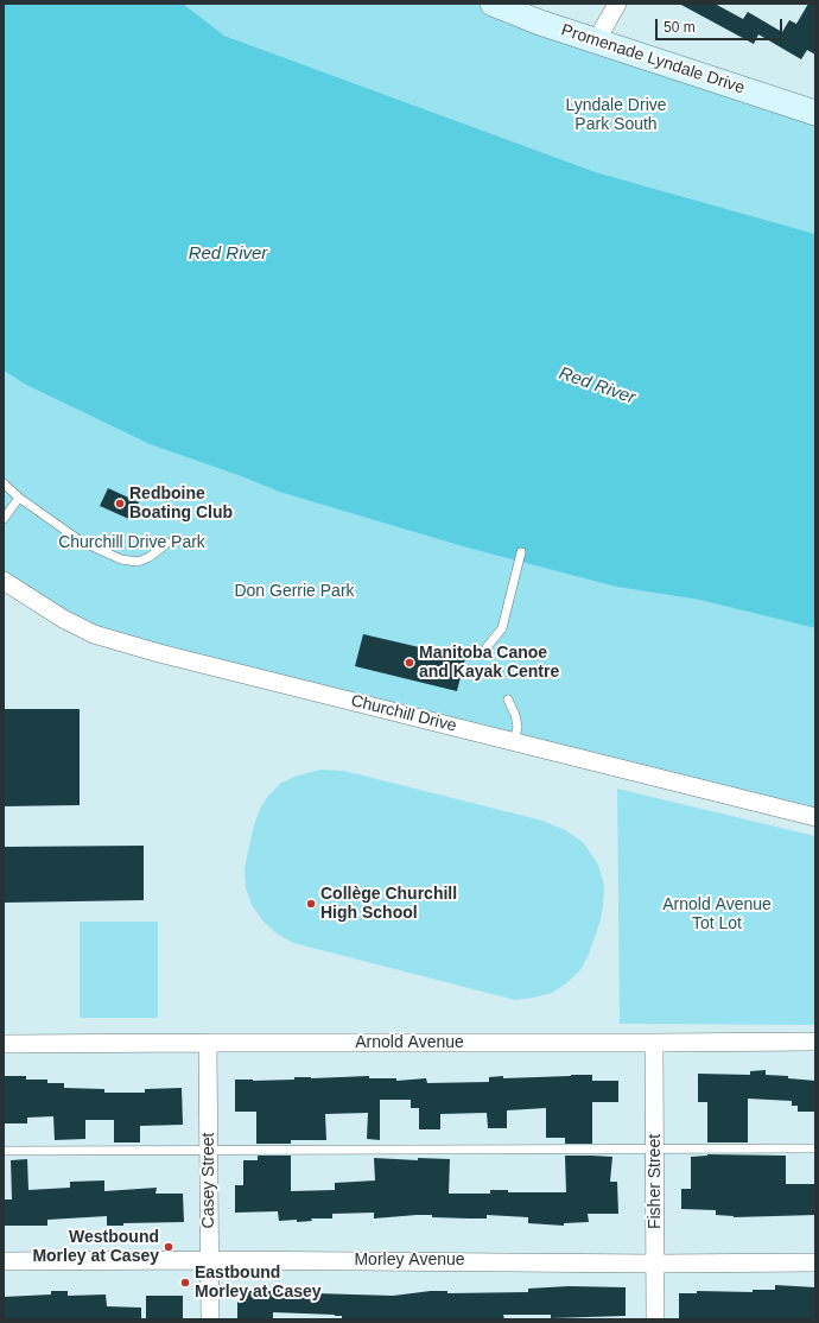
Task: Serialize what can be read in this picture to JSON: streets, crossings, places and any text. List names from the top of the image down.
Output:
{
  "streets": {
    "street": [
      "Promenade Lyndale Drive",
      "Churchill Drive",
      "Arnold Avenue",
      "Casey Street",
      "Fisher Street",
      "Morley Avenue"
    ]
  },
  "crossings": [
    ["Arnold Avenue", "Casey Street"],
    ["Arnold Avenue", "Fisher Street"],
    ["Casey Street", "Morley Avenue"],
    ["Fisher Street", "Morley Avenue"]
  ],
  "water": ["Red River"],
  "parks": [
    "Lyndale Drive Park South",
    "Churchill Drive Park",
    "Don Gerrie Park",
    "Arnold Avenue Tot Lot"
  ],
  "places": [
    "Redboine Boating Club",
    "Manitoba Canoe and Kayak Centre",
    "Collège Churchill High School",
    "Westbound Morley at Casey",
    "Eastbound Morley at Casey"
  ],
  "scale_bar": "50 m"
}
